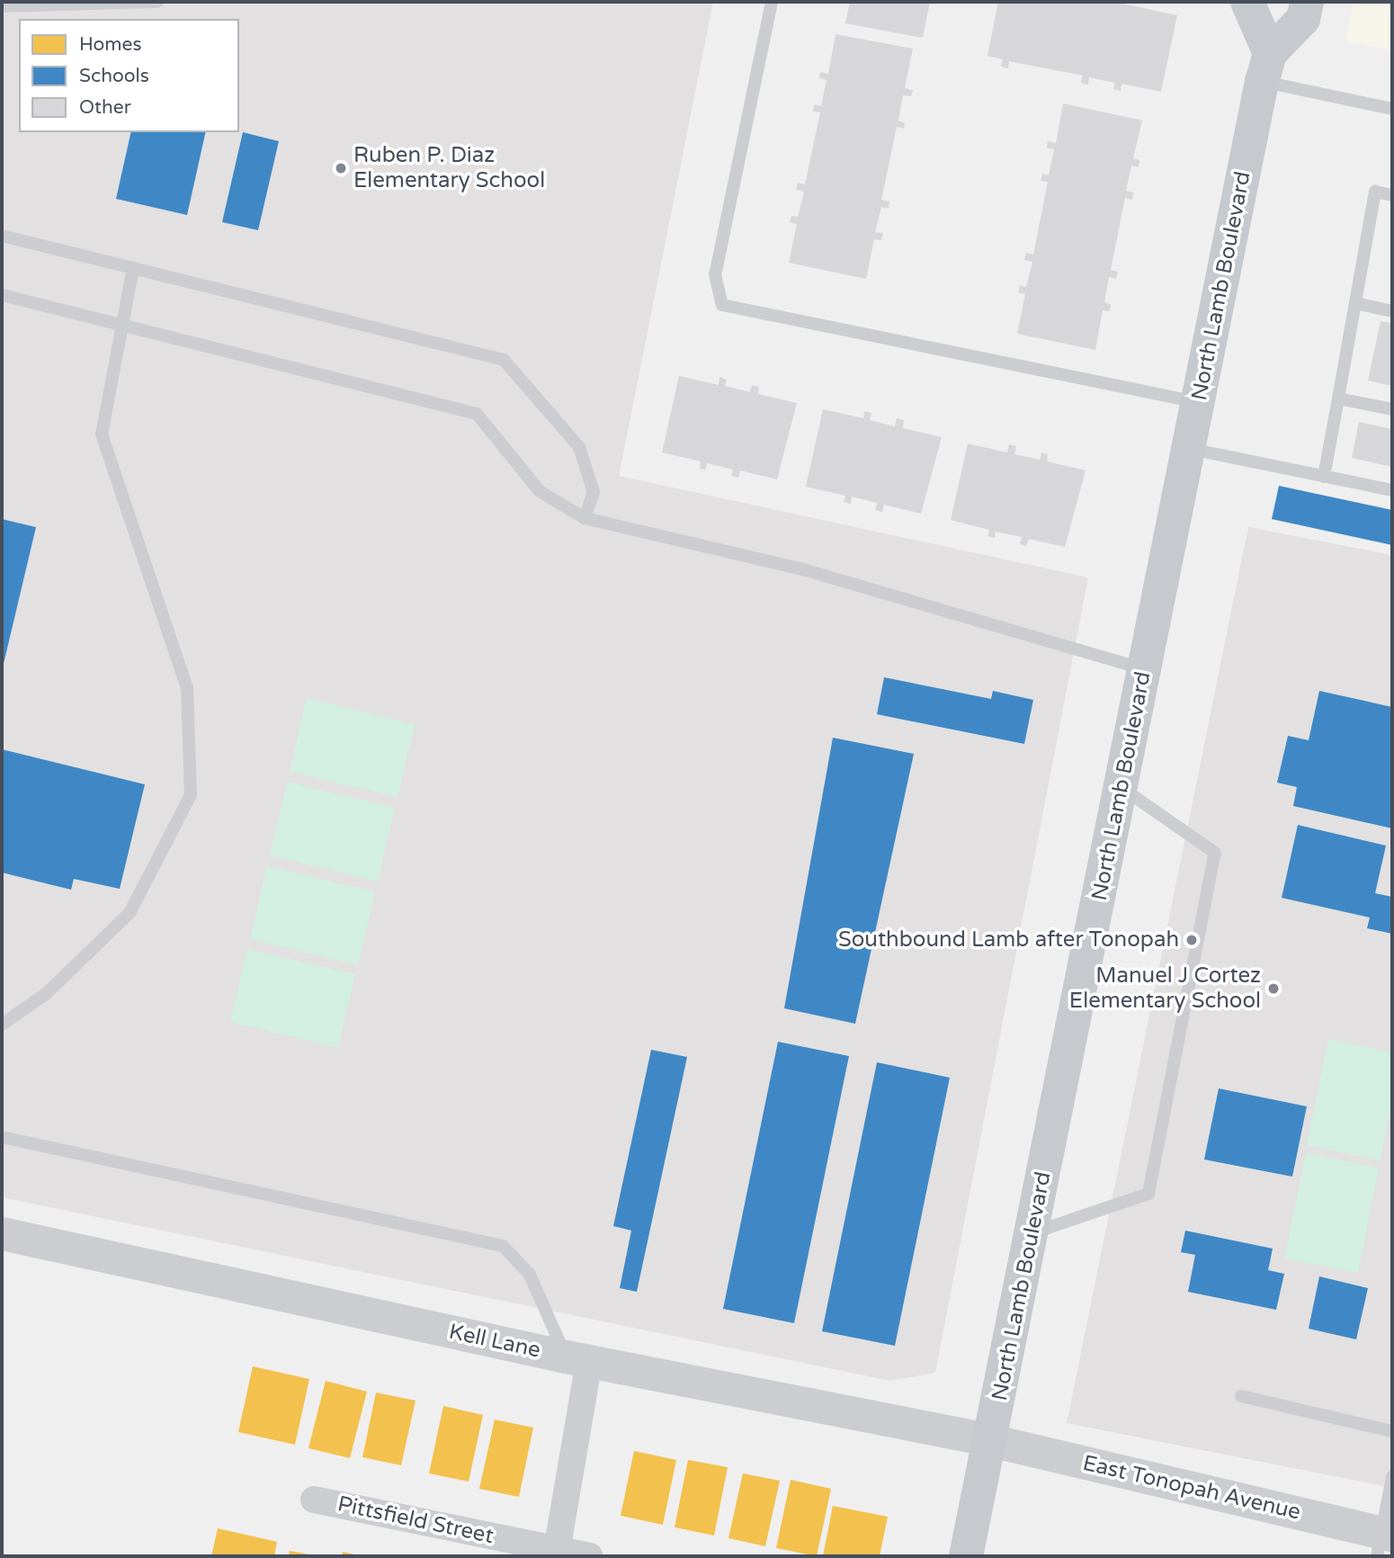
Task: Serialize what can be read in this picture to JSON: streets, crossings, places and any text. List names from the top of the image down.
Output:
{
  "streets": {
    "main road": ["North Lamb Boulevard"],
    "street": ["Kell Lane", "East Tonopah Avenue", "Pittsfield Street"]
  },
  "crossings": [
    ["North Lamb Boulevard", "Kell Lane"],
    ["North Lamb Boulevard", "East Tonopah Avenue"],
    ["Kell Lane", "East Tonopah Avenue"]
  ],
  "places": ["Ruben P. Diaz Elementary School", "Southbound Lamb after Tonopah", "Manuel J Cortez Elementary School"],
  "legend": ["Homes", "Schools", "Other"]
}
